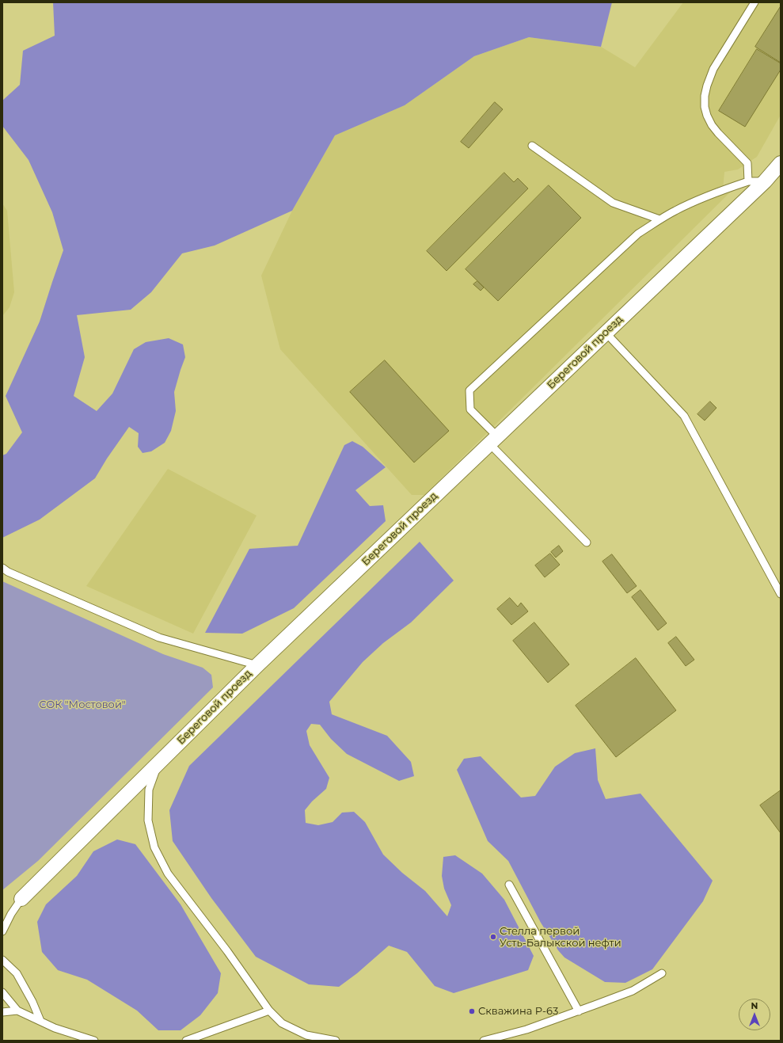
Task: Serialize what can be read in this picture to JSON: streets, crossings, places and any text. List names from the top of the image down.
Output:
{
  "streets": {
    "street": ["Береговой проезд"]
  },
  "parks": ["СОК \"Мостовой\""],
  "places": ["Стелла первой Усть-Балыкской нефти", "Скважина Р-63"],
  "north": "top"
}
